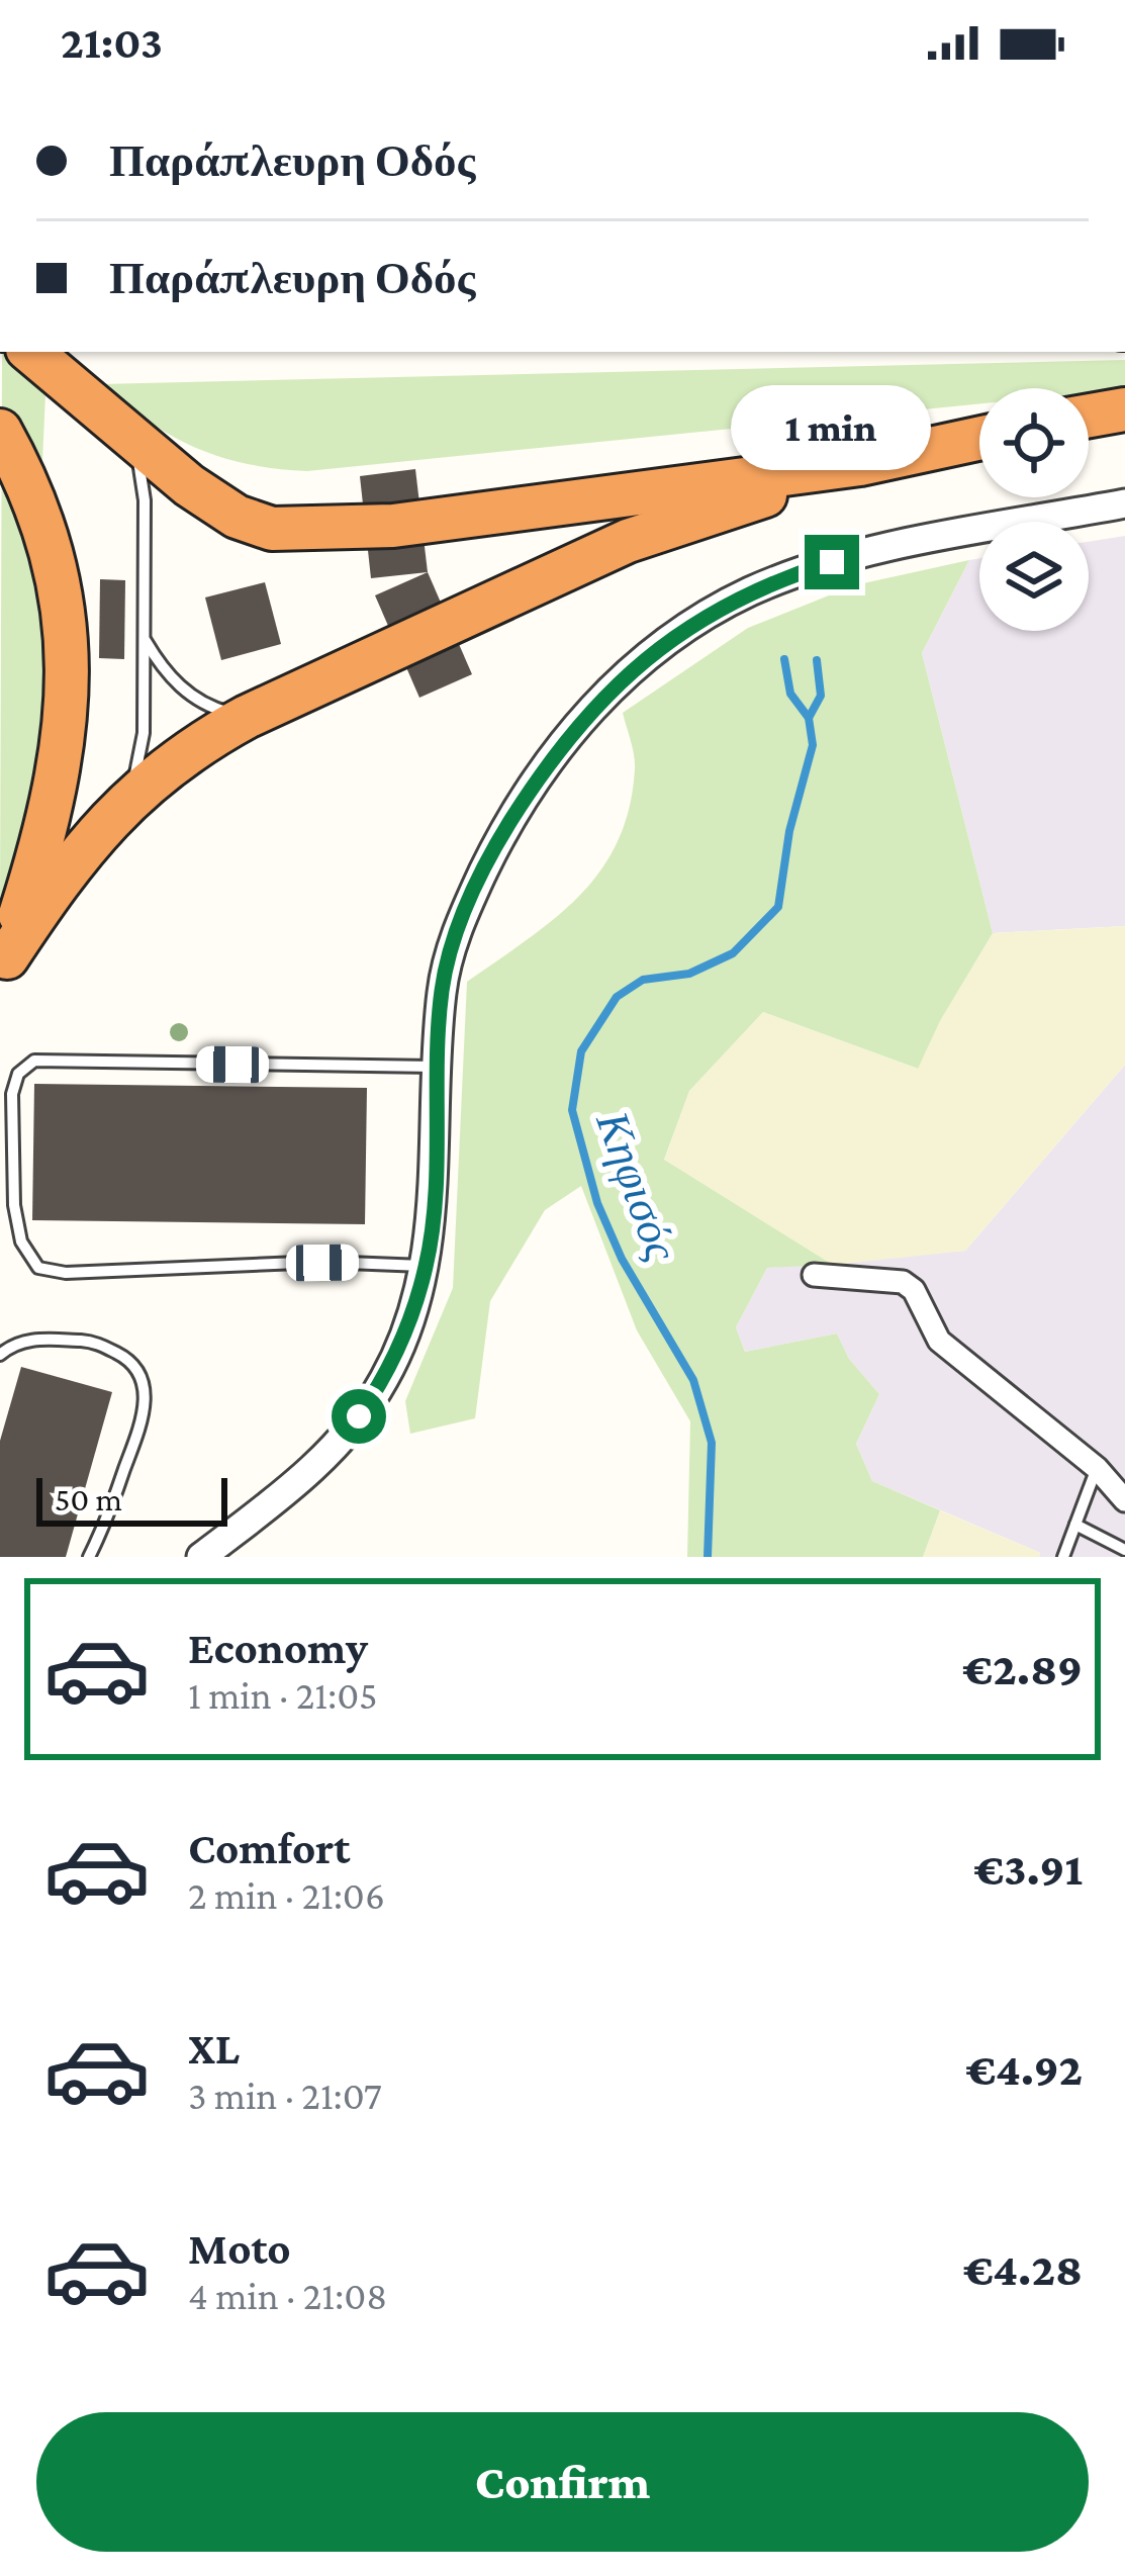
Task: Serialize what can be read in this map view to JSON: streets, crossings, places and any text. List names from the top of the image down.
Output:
{
  "water": ["Κηφισός"],
  "scale_bar": "50 m",
  "page": {
    "status": "21:03",
    "banner": ["Παράπλευρη Οδός", "Παράπλευρη Οδός"],
    "bubble": "1 min",
    "scale": "50 m",
    "list": [
      {
        "name": "Economy",
        "note": "1 min · 21:05",
        "value": "€2.89"
      },
      {
        "name": "Comfort",
        "note": "2 min · 21:06",
        "value": "€3.91"
      },
      {
        "name": "XL",
        "note": "3 min · 21:07",
        "value": "€4.92"
      },
      {
        "name": "Moto",
        "note": "4 min · 21:08",
        "value": "€4.28"
      }
    ],
    "buttons": "Confirm"
  }
}
